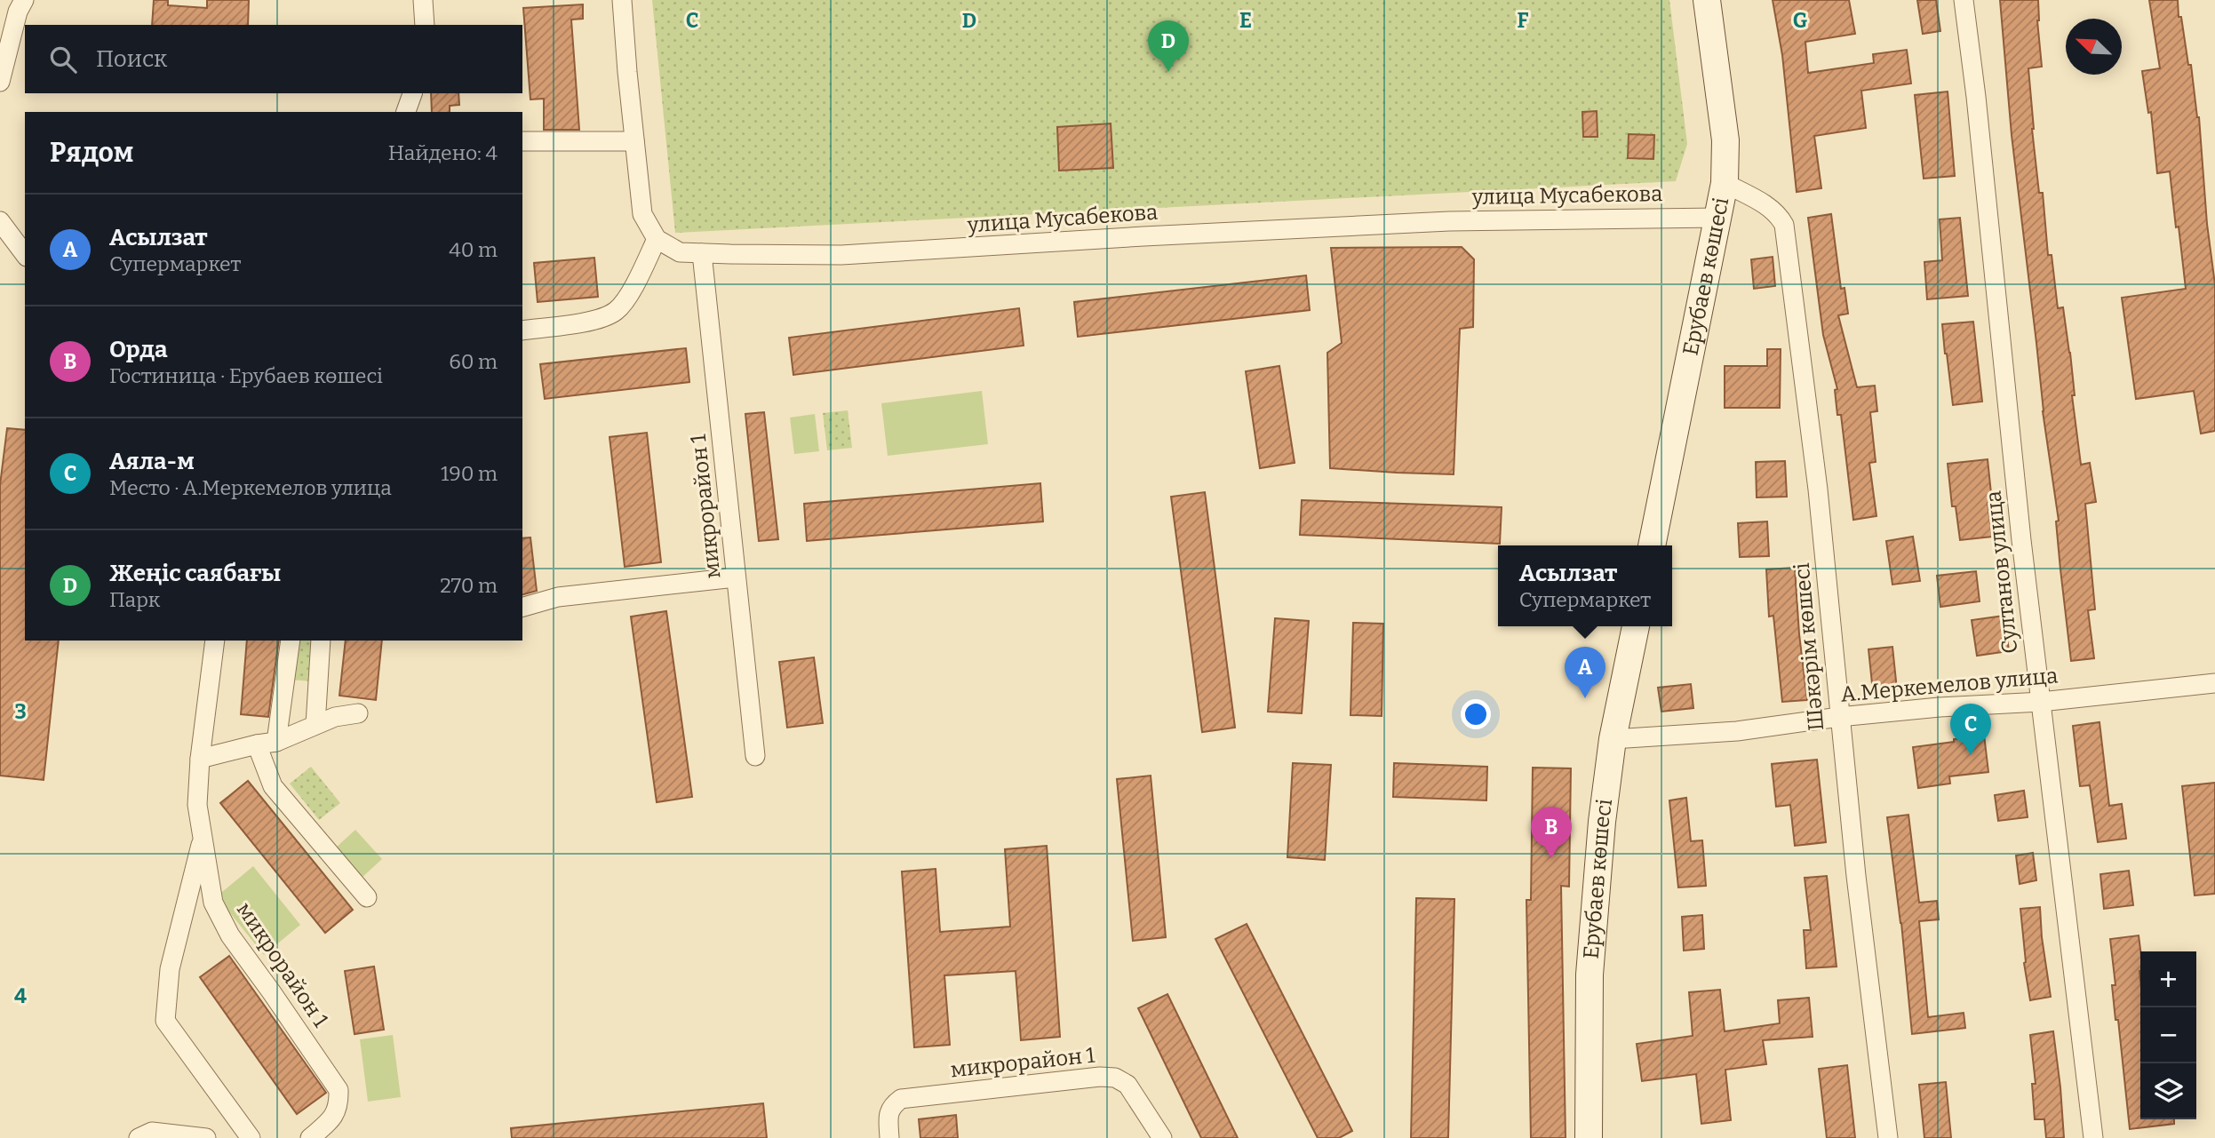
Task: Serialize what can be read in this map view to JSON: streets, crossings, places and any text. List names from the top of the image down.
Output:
{
  "streets": {
    "main road": ["Ерубаев көшесі"],
    "street": [
      "улица Мусабекова",
      "микрорайон 1",
      "Султанов улица",
      "Шәкәрім көшесі",
      "А.Меркемелов улица"
    ]
  },
  "crossings": [
    ["улица Мусабекова", "Ерубаев көшесі"],
    ["улица Мусабекова", "микрорайон 1"],
    ["Ерубаев көшесі", "Шәкәрім көшесі"],
    ["Ерубаев көшесі", "А.Меркемелов улица"],
    ["Султанов улица", "А.Меркемелов улица"],
    ["Шәкәрім көшесі", "А.Меркемелов улица"]
  ],
  "north": "top left",
  "page": {
    "pins": [
      "D",
      "A",
      "C",
      "B"
    ],
    "search": "Поиск",
    "heading": ["Рядом", "Найдено: 4"],
    "list": [
      {
        "mark": "A",
        "name": "Асылзат",
        "note": "Супермаркет",
        "value": "40 m"
      },
      {
        "mark": "B",
        "name": "Орда",
        "note": "Гостиница · Ерубаев көшесі",
        "value": "60 m"
      },
      {
        "mark": "C",
        "name": "Аяла-м",
        "note": "Место · А.Меркемелов улица",
        "value": "190 m"
      },
      {
        "mark": "D",
        "name": "Жеңіс саябағы",
        "note": "Парк",
        "value": "270 m"
      }
    ],
    "popup": ["Асылзат", "Супермаркет"],
    "map_buttons": ["+", "−"]
  },
  "grid": {
    "columns": [
      "C",
      "D",
      "E",
      "F",
      "G"
    ],
    "rows": ["3", "4"]
  }
}
